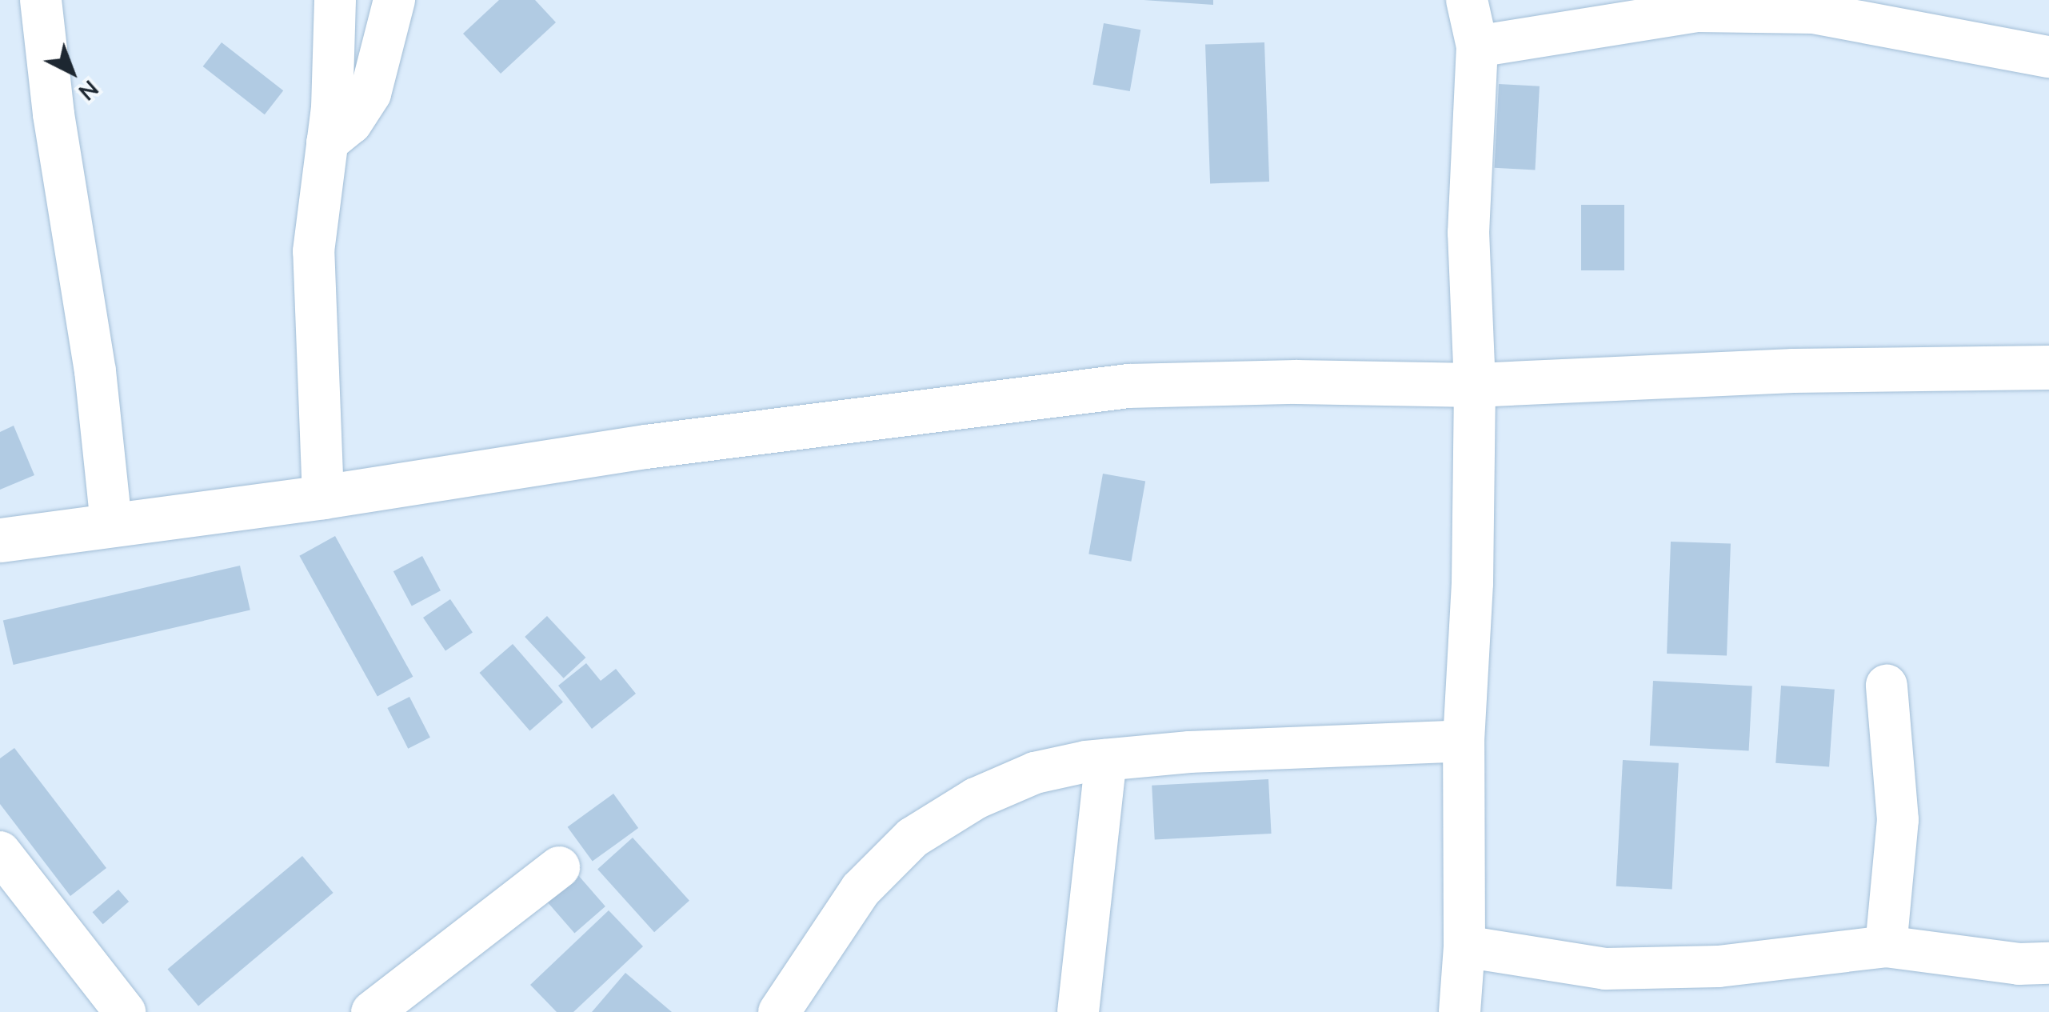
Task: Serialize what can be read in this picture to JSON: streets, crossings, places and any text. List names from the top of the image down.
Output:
{
  "north": "bottom right"
}
